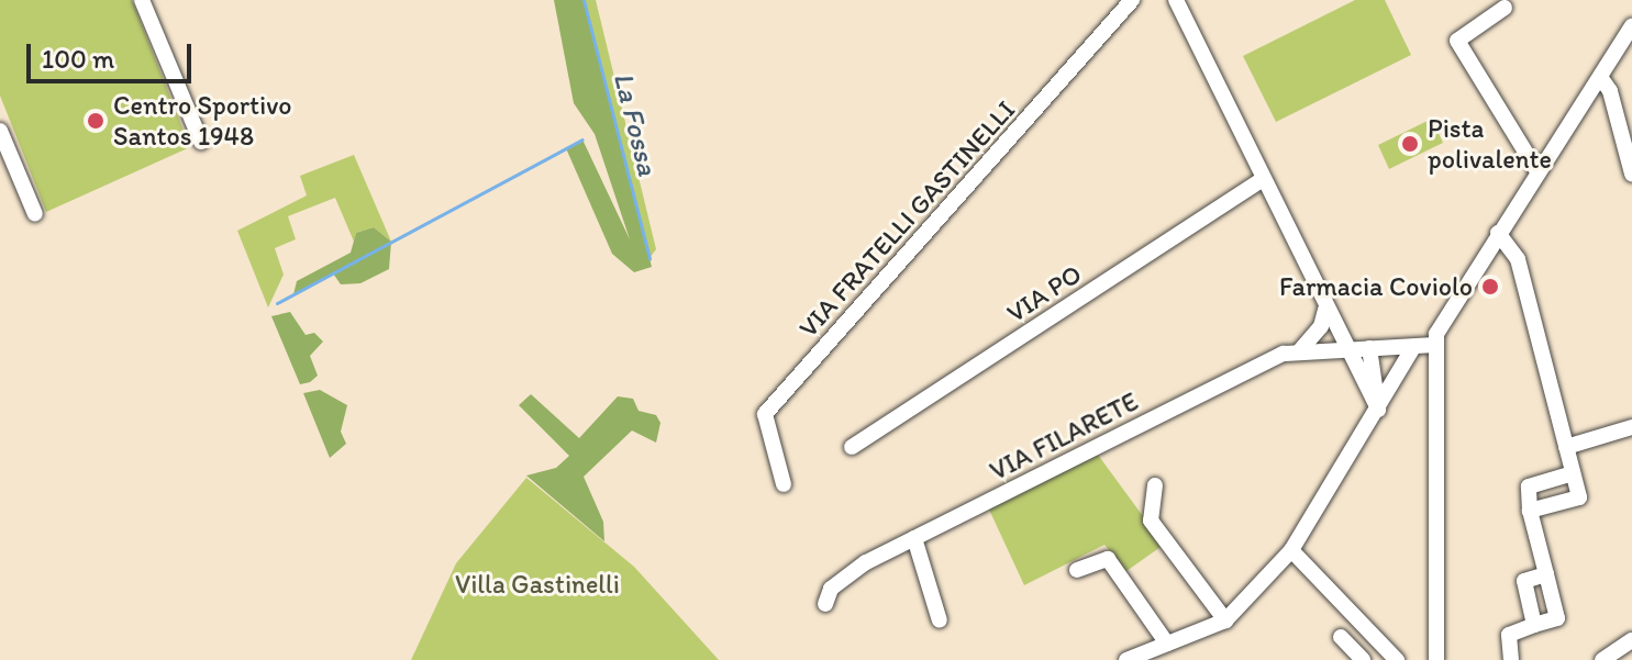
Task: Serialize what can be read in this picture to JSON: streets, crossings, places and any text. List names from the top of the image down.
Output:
{
  "streets": {
    "street": ["VIA FRATELLI GASTINELLI", "VIA PO", "VIA FILARETE"]
  },
  "water": ["La Fossa"],
  "parks": ["Villa Gastinelli"],
  "places": ["Centro Sportivo Santos 1948", "Pista polivalente", "Farmacia Coviolo"],
  "scale_bar": "100 m"
}
